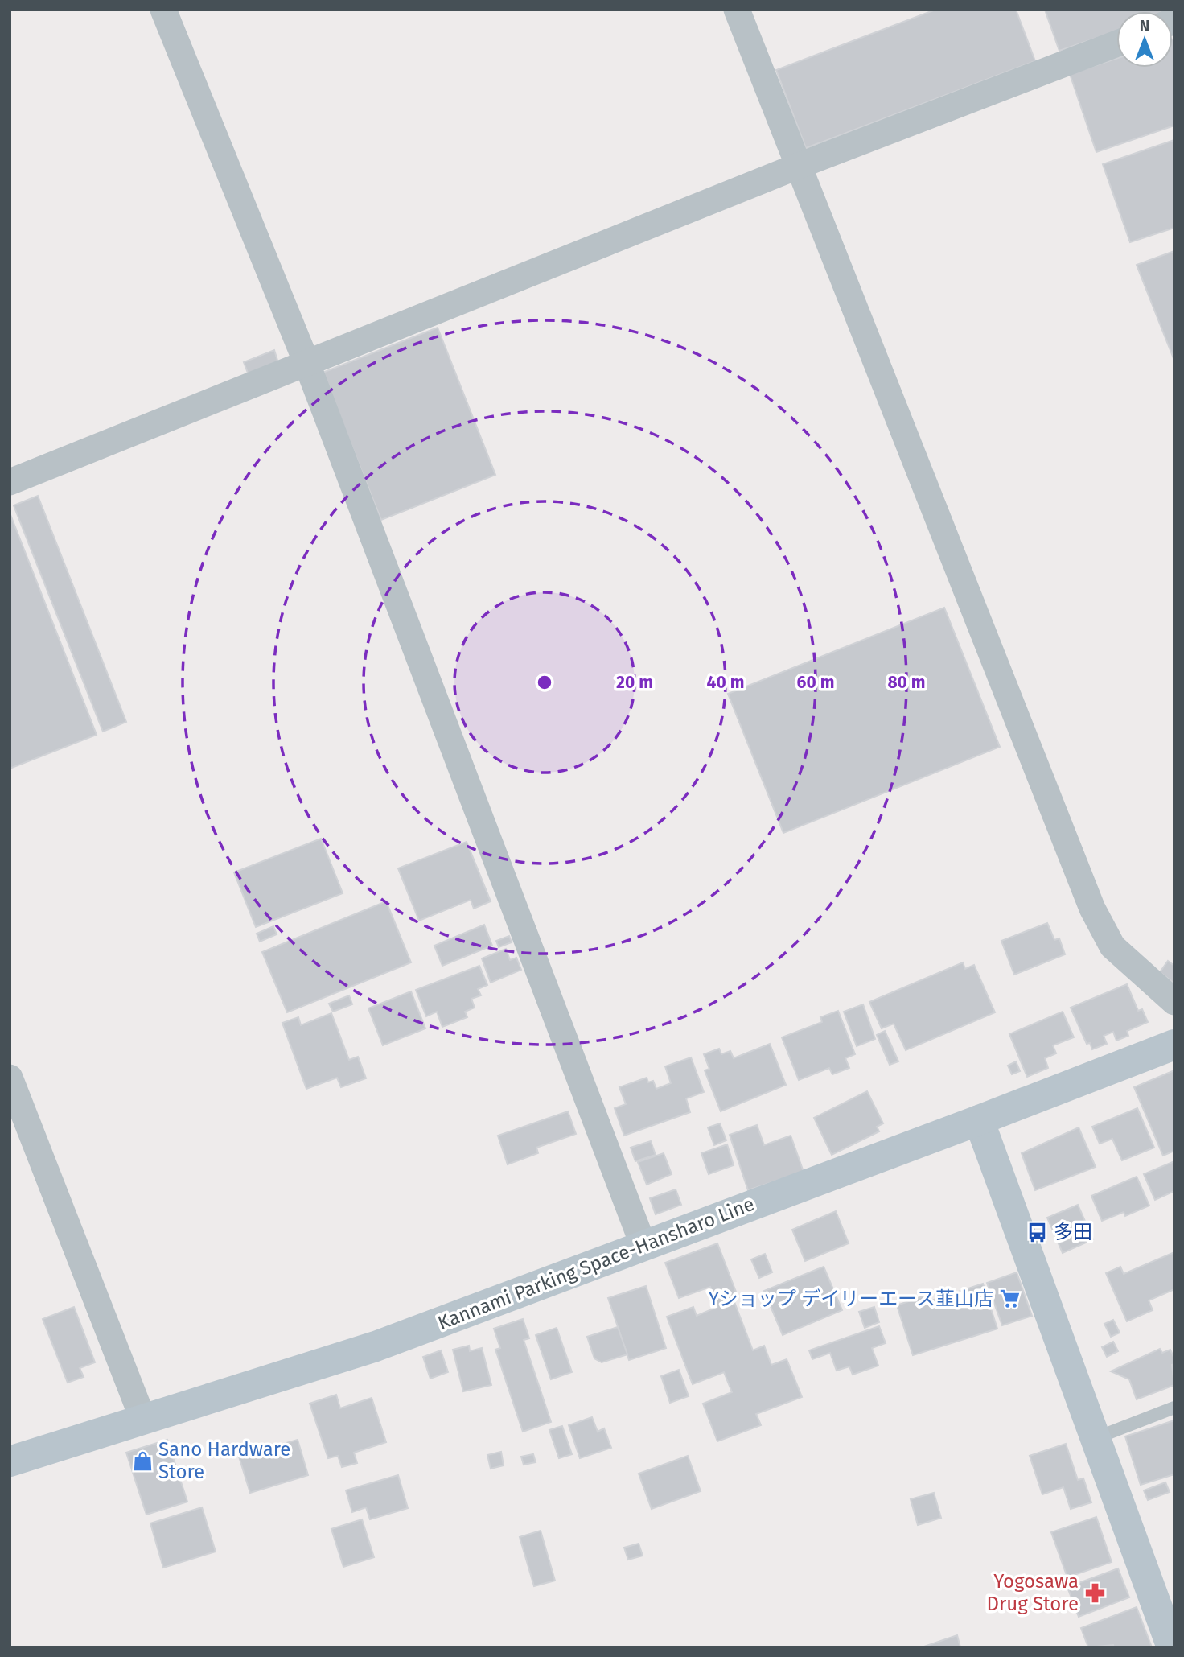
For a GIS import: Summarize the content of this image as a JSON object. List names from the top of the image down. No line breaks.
{"streets":{"main road":["Kannami Parking Space-Hansharo Line"]},"places":{"bus stop":["多田"],"supermarket":["Yショップ デイリーエース韮山店"],"shop":["Sano Hardware Store"],"pharmacy":["Yogosawa Drug Store"]},"north":"top","rings":["20 m","40 m","60 m","80 m"]}
